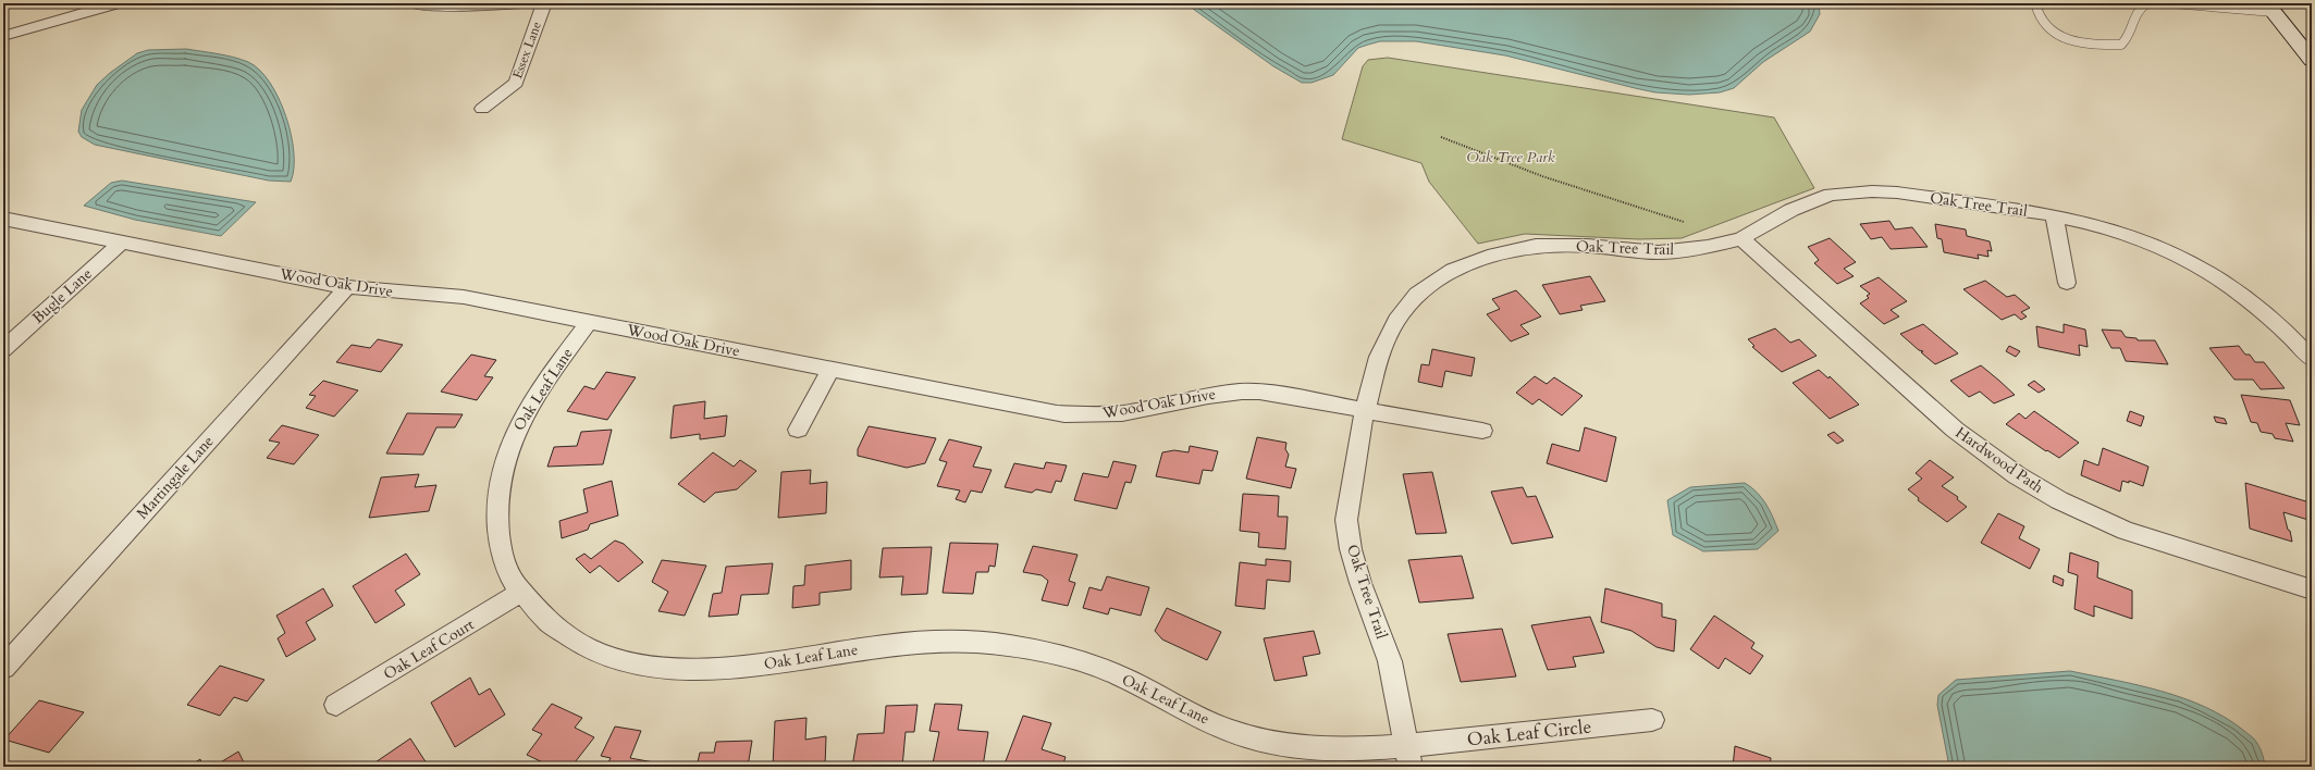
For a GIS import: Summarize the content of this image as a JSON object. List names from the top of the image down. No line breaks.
{"streets":{"street":["Essex Lane","Oak Tree Trail","Wood Oak Drive","Bugle Lane","Oak Leaf Lane","Hardwood Path","Martingale Lane","Oak Leaf Court","Oak Leaf Circle"]},"crossings":[["Oak Tree Trail","Wood Oak Drive"],["Oak Tree Trail","Oak Leaf Lane"],["Oak Tree Trail","Hardwood Path"],["Oak Tree Trail","Oak Leaf Circle"],["Wood Oak Drive","Bugle Lane"],["Wood Oak Drive","Oak Leaf Lane"],["Wood Oak Drive","Martingale Lane"],["Oak Leaf Lane","Oak Leaf Court"],["Oak Leaf Lane","Oak Leaf Circle"]],"parks":["Oak Tree Park"]}
